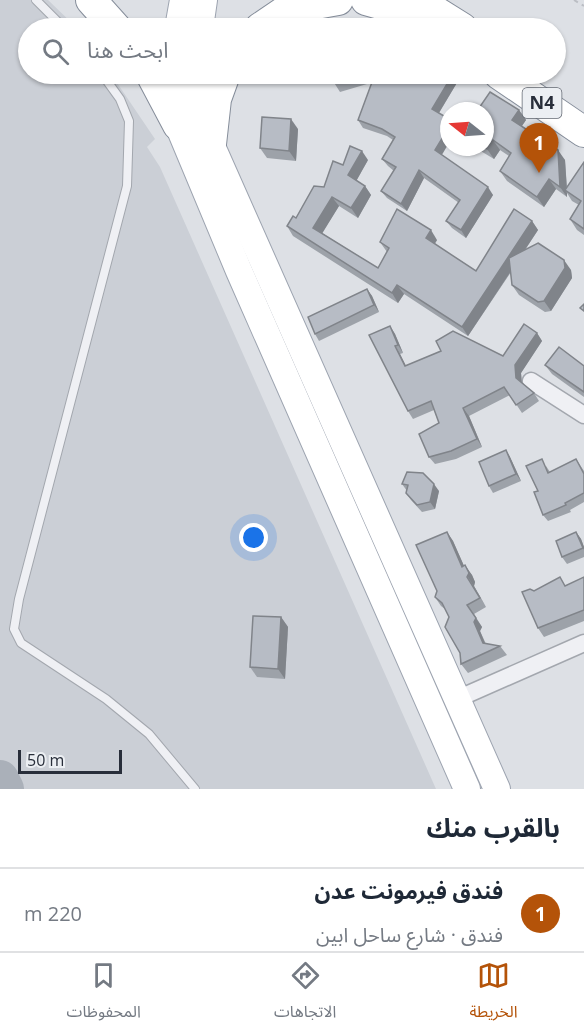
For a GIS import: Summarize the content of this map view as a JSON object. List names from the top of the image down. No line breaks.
{"streets":{"highway":["N4"]},"scale_bar":"50 m","north":"left","page":{"search":"ابحث هنا","pins":"1","scale":"50 m","heading":"بالقرب منك","list":[{"mark":"1","name":"فندق فيرمونت عدن","note":"فندق · شارع ساحل ابين","value":"220 m"}],"nav":["الخريطة","الاتجاهات","المحفوظات"]}}
